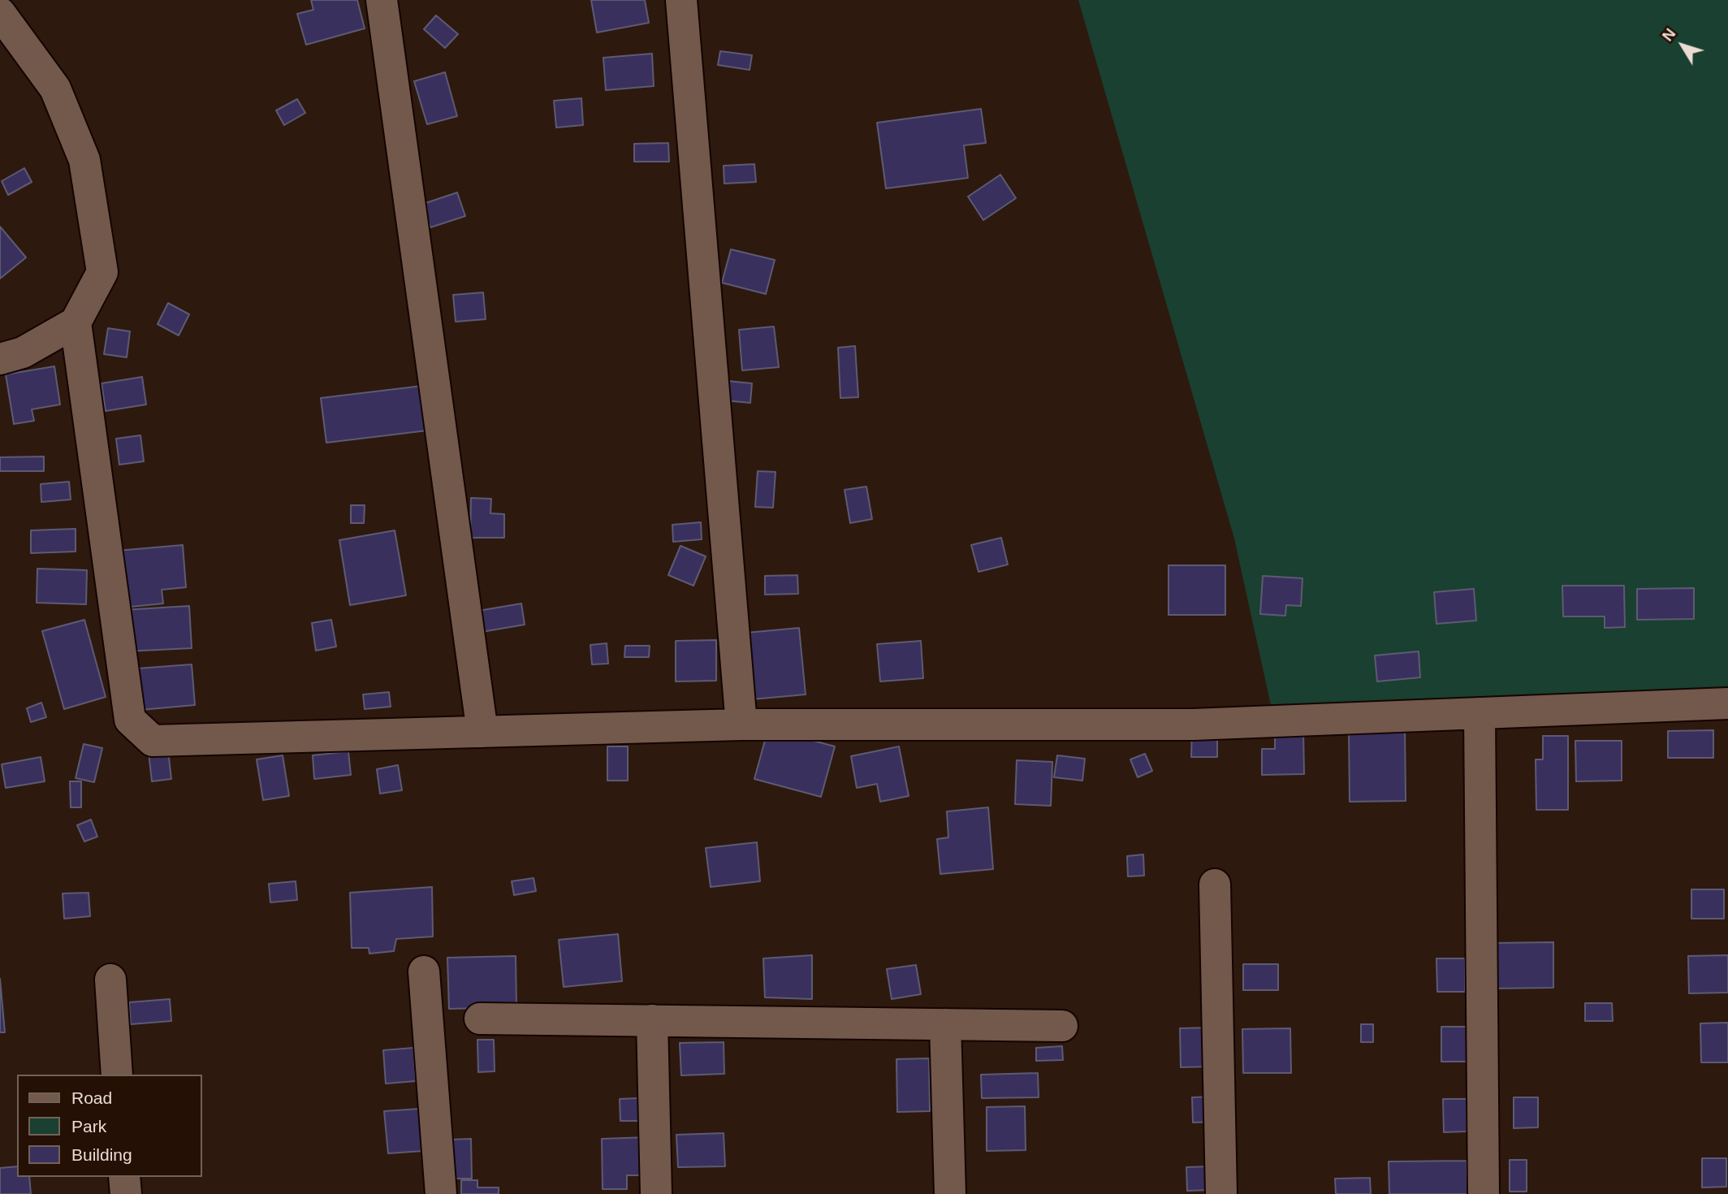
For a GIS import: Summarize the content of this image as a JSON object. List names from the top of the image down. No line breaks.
{"legend":["Road","Park","Building"],"north":"top left"}
